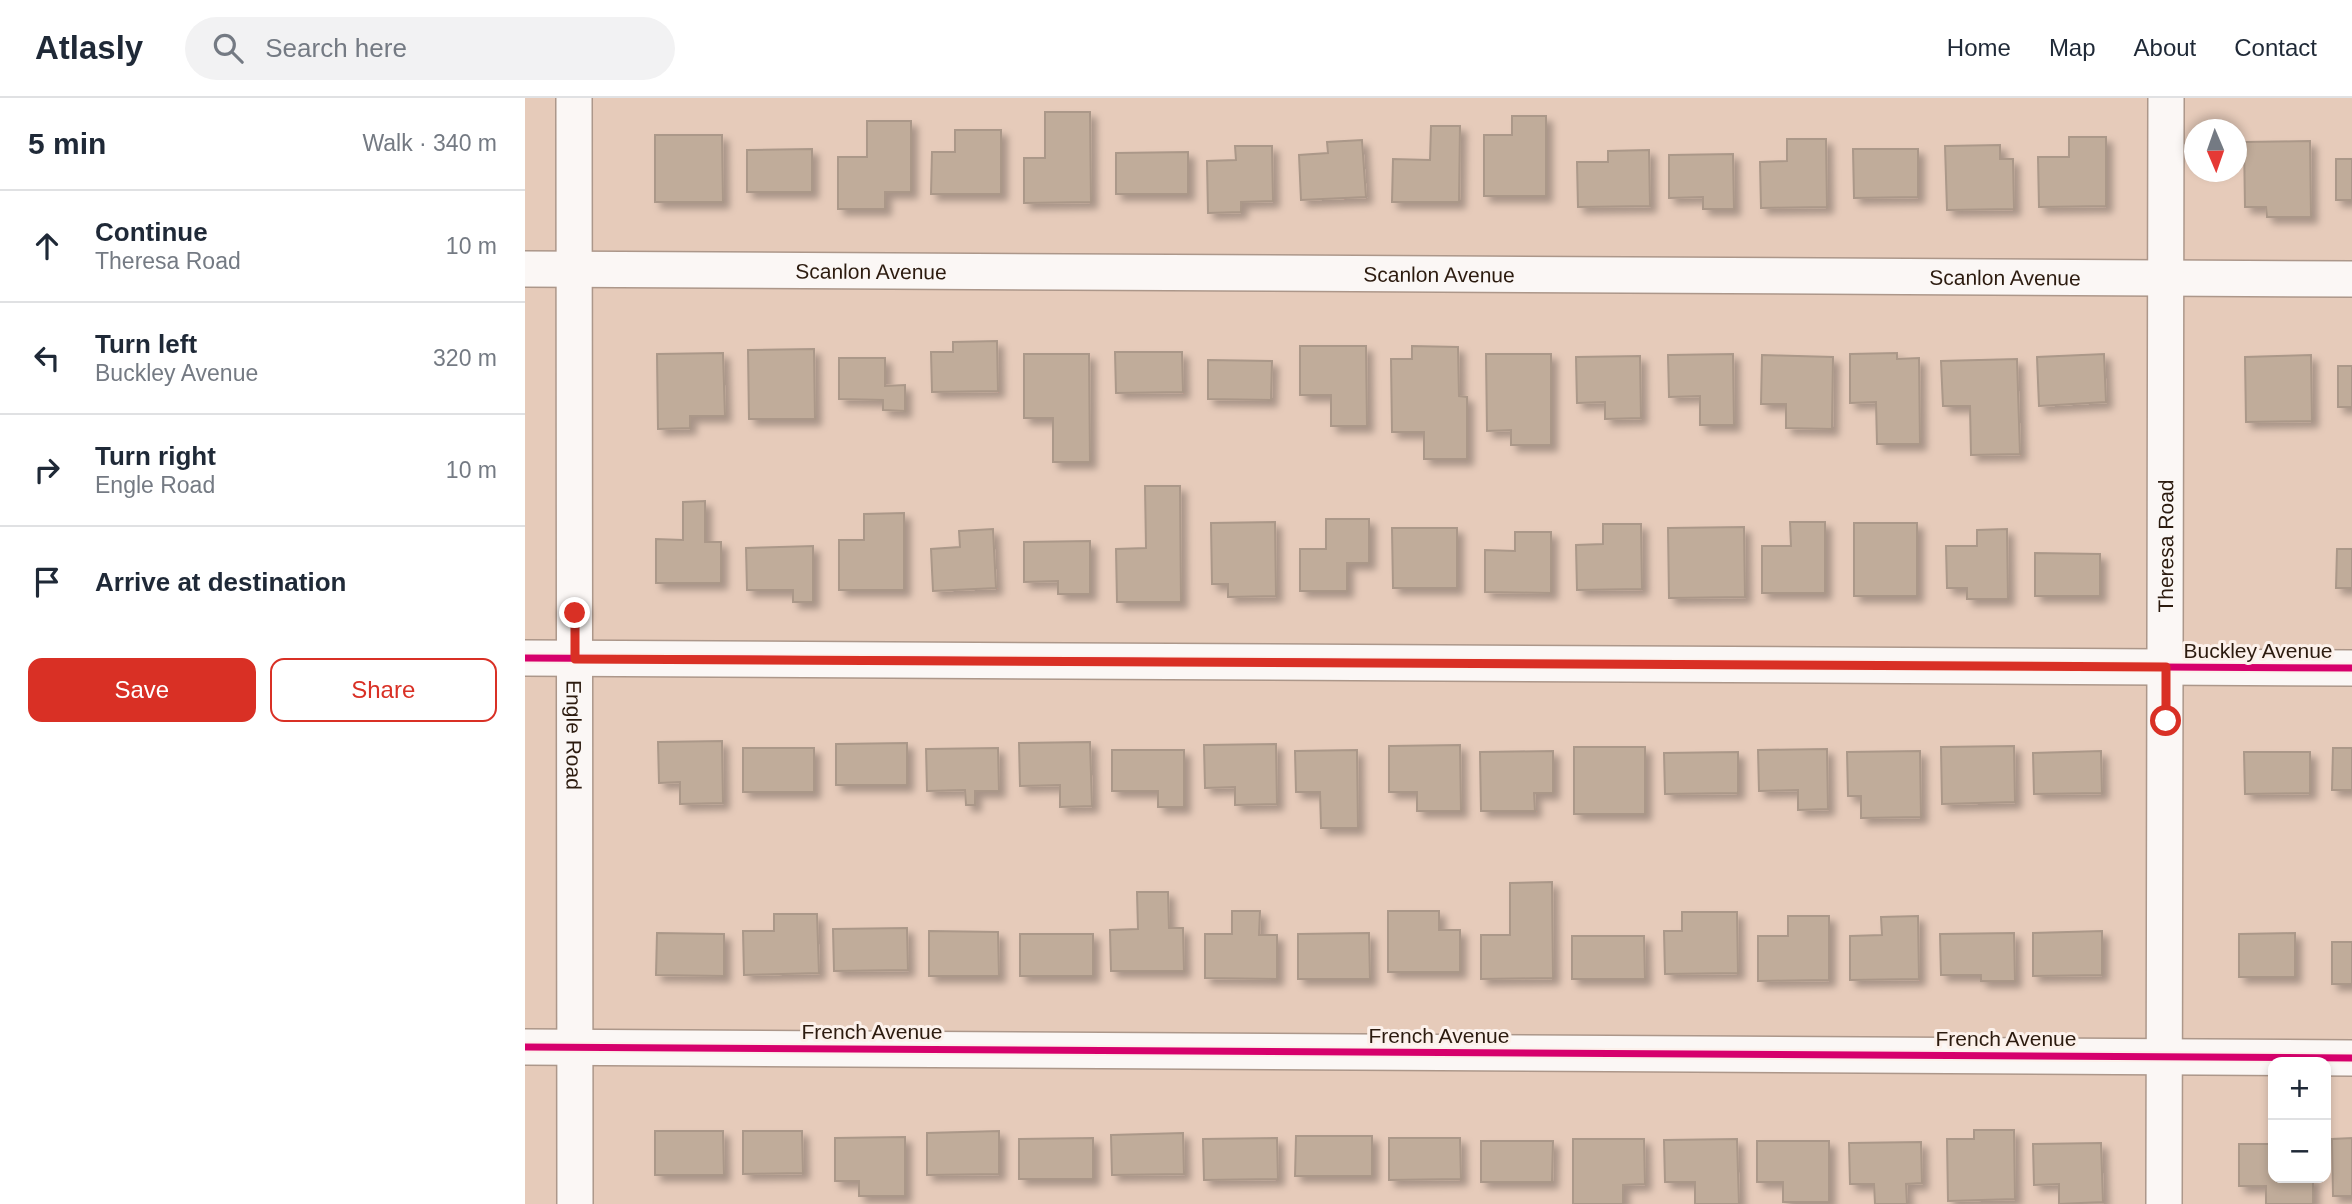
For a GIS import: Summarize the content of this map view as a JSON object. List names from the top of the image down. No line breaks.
{"streets":{"street":["Scanlon Avenue","Theresa Road","Buckley Avenue","Engle Road","French Avenue"]},"crossings":[["Scanlon Avenue","Theresa Road"],["Scanlon Avenue","Engle Road"],["Theresa Road","Buckley Avenue"],["Theresa Road","French Avenue"],["Buckley Avenue","Engle Road"],["Engle Road","French Avenue"]],"north":"bottom","page":{"header":"Atlasly","search":"Search here","nav":["Home","Map","About","Contact"],"heading":["5 min","Walk · 340 m"],"list":[["Continue","Theresa Road","10 m"],["Turn left","Buckley Avenue","320 m"],["Turn right","Engle Road","10 m"],"Arrive at destination"],"buttons":["Save","Share"],"map_buttons":["+","−"]}}
